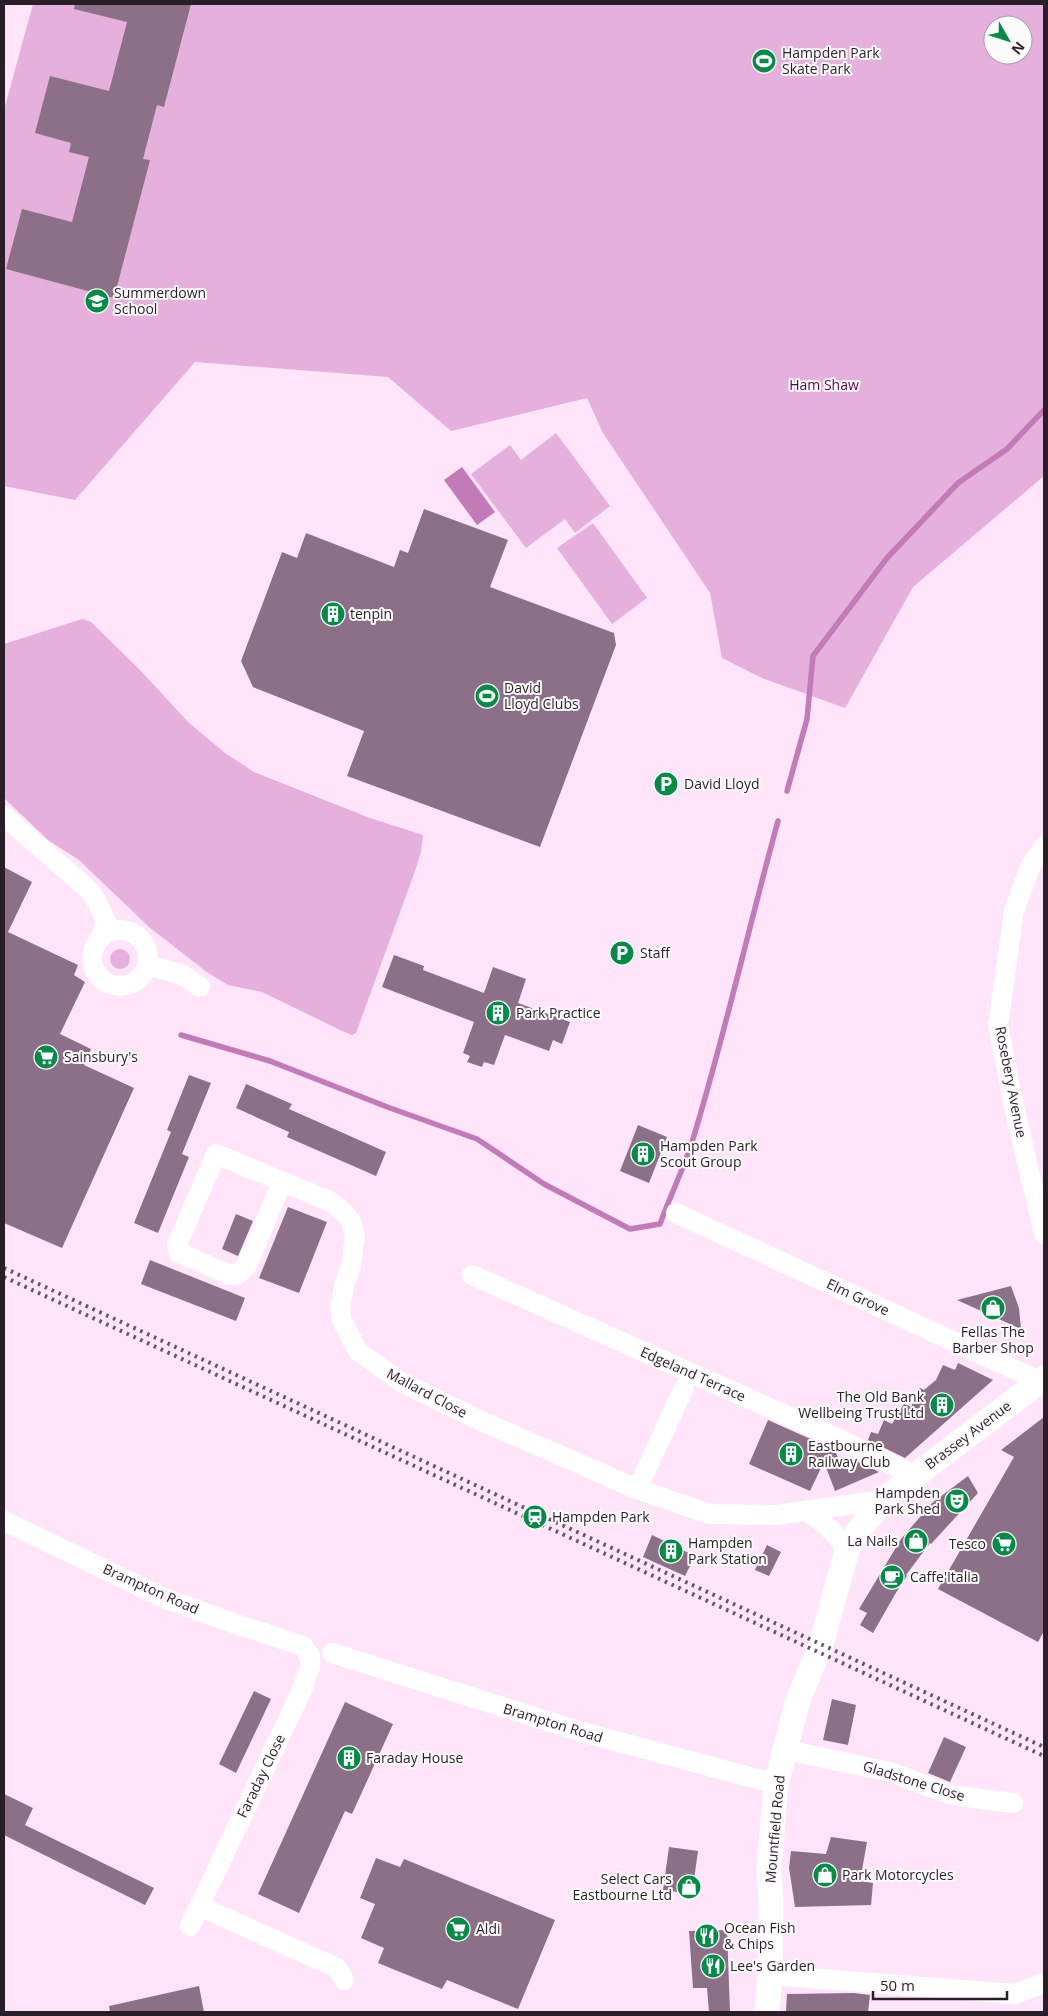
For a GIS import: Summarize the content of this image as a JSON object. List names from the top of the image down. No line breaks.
{"streets":{"street":["Rosebery Avenue","Elm Grove","Edgeland Terrace","Mallard Close","Brassey Avenue","Brampton Road","Faraday Close","Gladstone Close","Mountfield Road"]},"crossings":[["Elm Grove","Brassey Avenue"],["Edgeland Terrace","Brassey Avenue"],["Mallard Close","Brassey Avenue"],["Brassey Avenue","Mountfield Road"],["Brampton Road","Faraday Close"],["Brampton Road","Mountfield Road"],["Gladstone Close","Mountfield Road"]],"parks":["Ham Shaw"],"places":{"sports":["Hampden Park Skate Park","David Lloyd Clubs"],"school or university":["Summerdown School"],"building":["tenpin","Park Practice","Hampden Park Scout Group","The Old Bank Wellbeing Trust Ltd","Eastbourne Railway Club","Hampden Park Station","Faraday House"],"parking":["David Lloyd","Staff"],"supermarket":["Sainsbury's","Tesco","Aldi"],"shop":["Fellas The Barber Shop","La Nails","Park Motorcycles","Select Cars Eastbourne Ltd"],"theatre":["Hampden Park Shed"],"station":["Hampden Park"],"cafe":["Caffe'Italia"],"restaurant":["Ocean Fish & Chips","Lee's Garden"]},"scale_bar":"50 m","north":"bottom right"}
